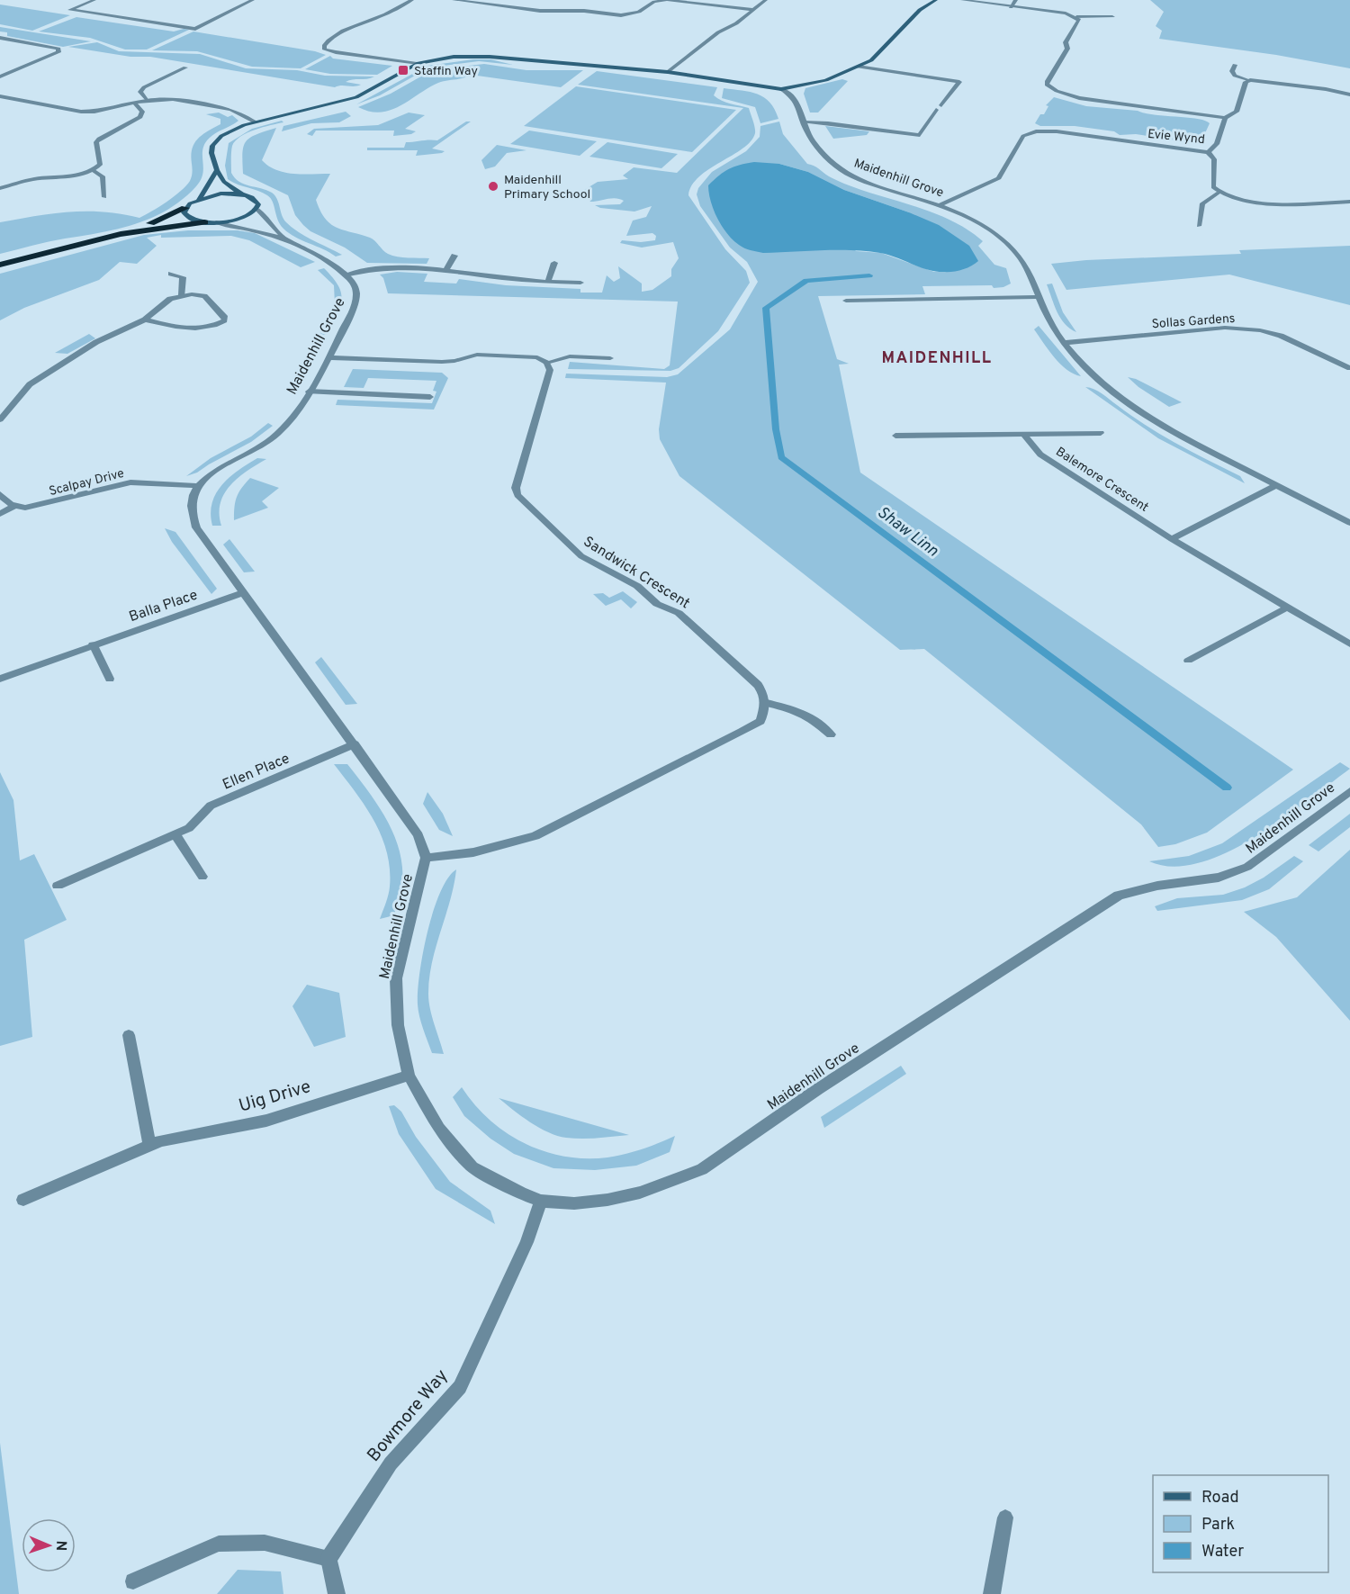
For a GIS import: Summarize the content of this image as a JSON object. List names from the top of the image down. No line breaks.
{"streets":{"street":["Evie Wynd","Maidenhill Grove","Sollas Gardens","Balemore Crescent","Scalpay Drive","Sandwick Crescent","Balla Place","Ellen Place","Uig Drive","Bowmore Way"]},"crossings":[["Evie Wynd","Maidenhill Grove"],["Maidenhill Grove","Sollas Gardens"],["Maidenhill Grove","Scalpay Drive"],["Maidenhill Grove","Balla Place"],["Maidenhill Grove","Ellen Place"],["Maidenhill Grove","Uig Drive"],["Maidenhill Grove","Bowmore Way"]],"districts":["MAIDENHILL"],"water":["Shaw Linn"],"places":{"transit":["Staffin Way"],"other":["Maidenhill Primary School"]},"legend":["Road","Park","Water"],"north":"right"}
